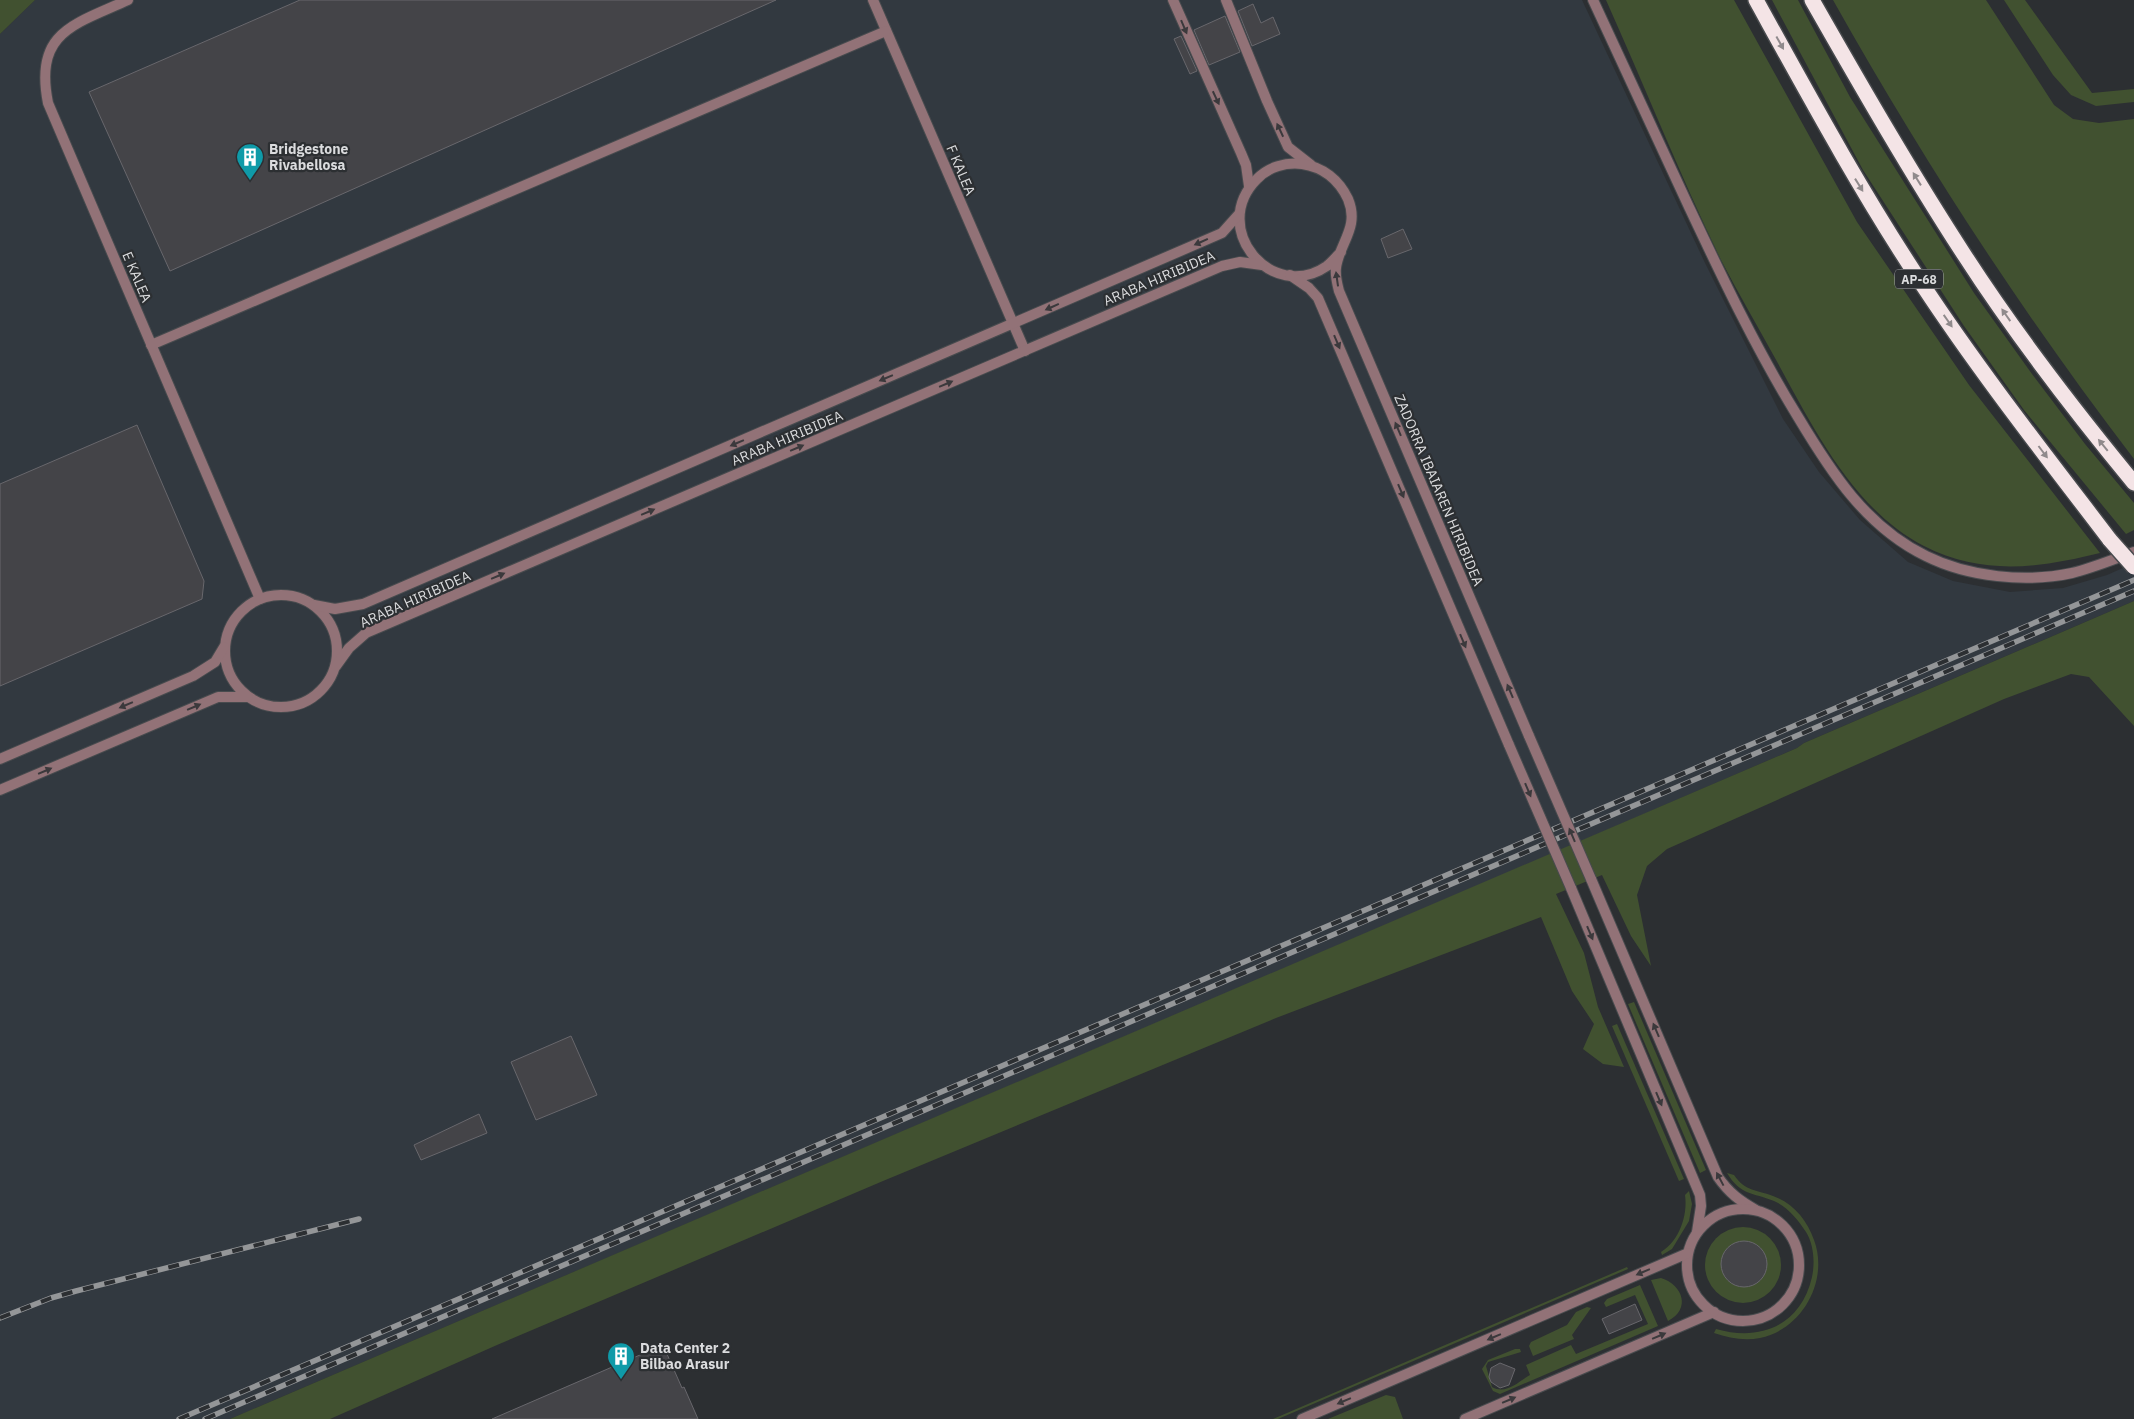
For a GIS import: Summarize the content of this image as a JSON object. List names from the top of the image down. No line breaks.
{"streets":{"highway":["AP-68"],"street":["F KALEA","E KALEA","ARABA HIRIBIDEA","ZADORRA IBAIAREN HIRIBIDEA"]},"crossings":[["F KALEA","ARABA HIRIBIDEA"],["E KALEA","ARABA HIRIBIDEA"],["ARABA HIRIBIDEA","ZADORRA IBAIAREN HIRIBIDEA"]],"places":{"building":["Bridgestone Rivabellosa","Data Center 2 Bilbao Arasur"]}}
